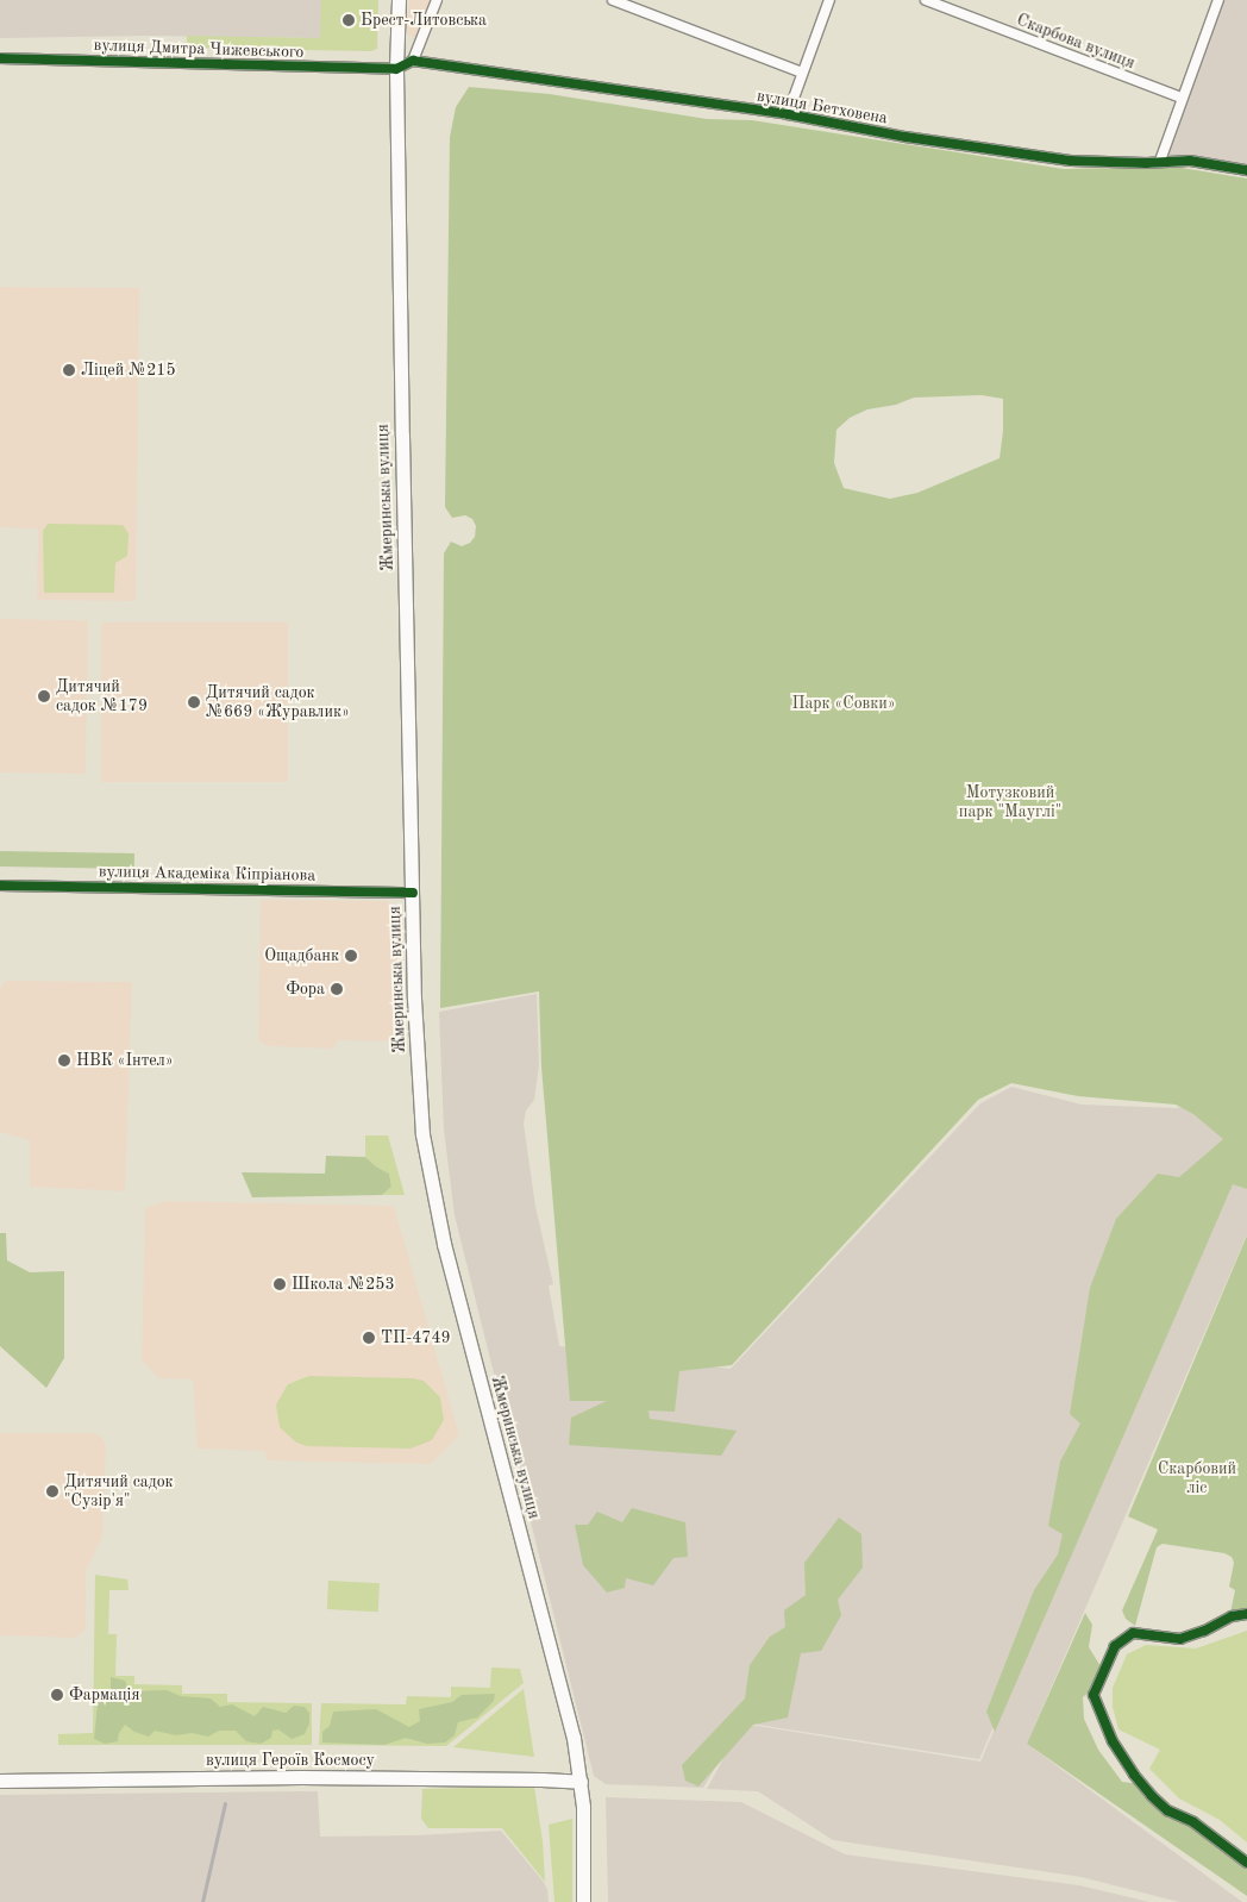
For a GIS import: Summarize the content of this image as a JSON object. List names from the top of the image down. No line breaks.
{"streets":{"main road":["Жмеринська вулиця","вулиця Героїв Космосу"],"street":["Скарбова вулиця","вулиця Дмитра Чижевського","вулиця Бетховена","вулиця Академіка Кіпріанова"]},"crossings":[["вулиця Дмитра Чижевського","Жмеринська вулиця"],["Жмеринська вулиця","вулиця Академіка Кіпріанова"],["Жмеринська вулиця","вулиця Героїв Космосу"]],"parks":["Парк «Совки»","Мотузковий парк \"Мауглі\"","Скарбовий ліс"],"places":["Брест-Литовська","Ліцей №215","Дитячий садок №179","Дитячий садок №669 «Журавлик»","Ощадбанк","Фора","НВК «Інтел»","Школа №253","ТП-4749","Дитячий садок \"Сузір'я\"","Фармація"]}
